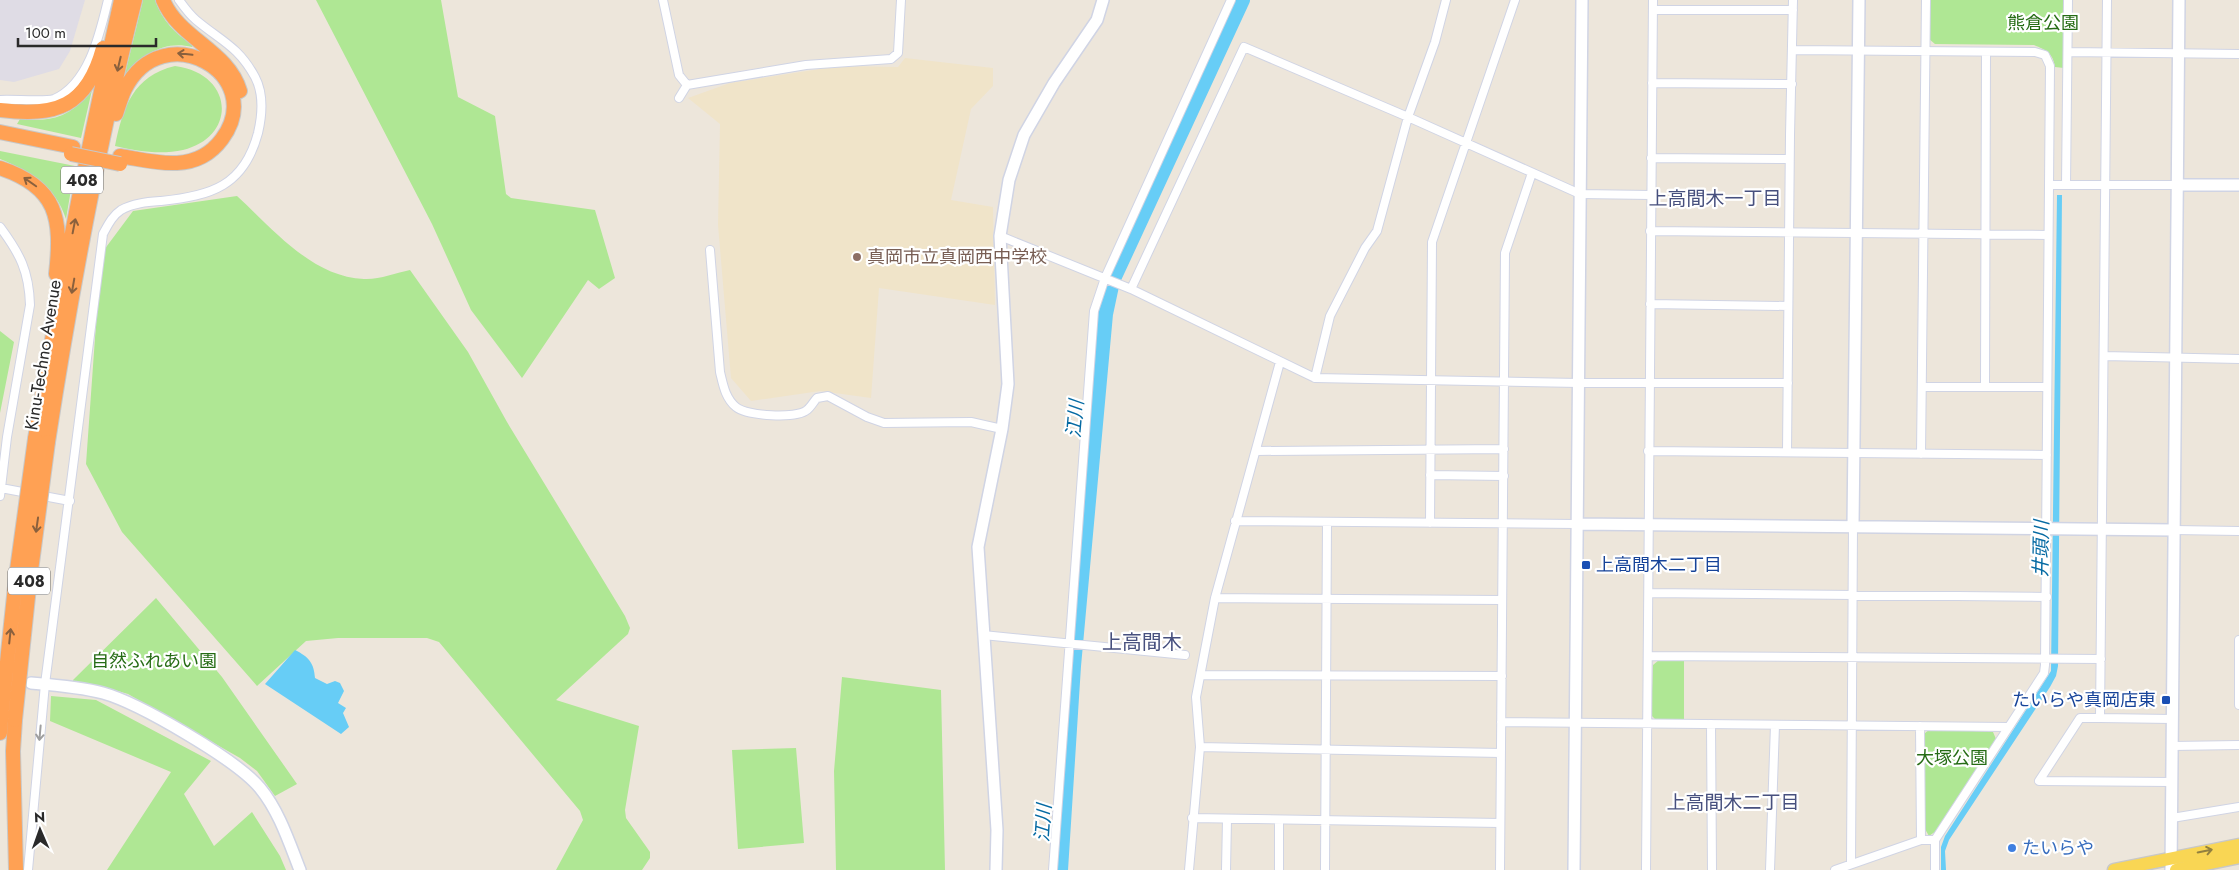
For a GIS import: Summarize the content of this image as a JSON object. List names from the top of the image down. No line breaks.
{"streets":{"highway":["408","Kinu-Techno Avenue"]},"crossings":[["408","Kinu-Techno Avenue"]],"districts":["上高間木一丁目","上高間木","上高間木二丁目"],"water":["江川","井頭川"],"parks":["熊倉公園","自然ふれあい園","大塚公園"],"places":{"other":["真岡市立真岡西中学校","たいらや"],"transit":["上高間木二丁目","たいらや真岡店東"]},"scale_bar":"100 m","north":"top"}
